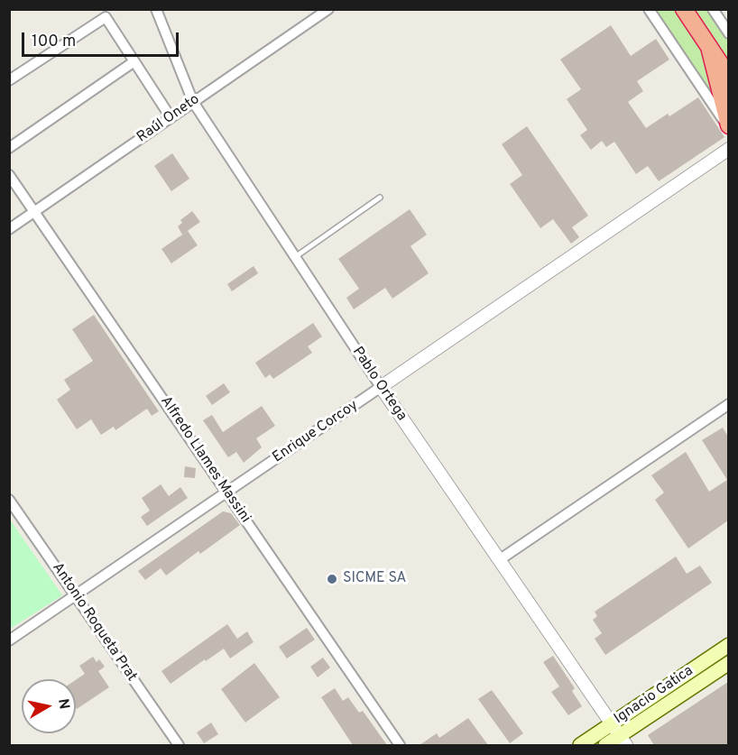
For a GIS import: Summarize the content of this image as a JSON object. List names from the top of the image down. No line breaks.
{"streets":{"main road":["Ignacio Gatica"],"street":["Raúl Oneto","Pablo Ortega","Enrique Corcoy","Alfredo Llames Massini","Antonio Roqueta Prat"]},"crossings":[["Raúl Oneto","Pablo Ortega"],["Raúl Oneto","Alfredo Llames Massini"],["Pablo Ortega","Enrique Corcoy"],["Pablo Ortega","Ignacio Gatica"],["Enrique Corcoy","Alfredo Llames Massini"],["Enrique Corcoy","Antonio Roqueta Prat"]],"places":["SICME SA"],"scale_bar":"100 m","north":"right"}
